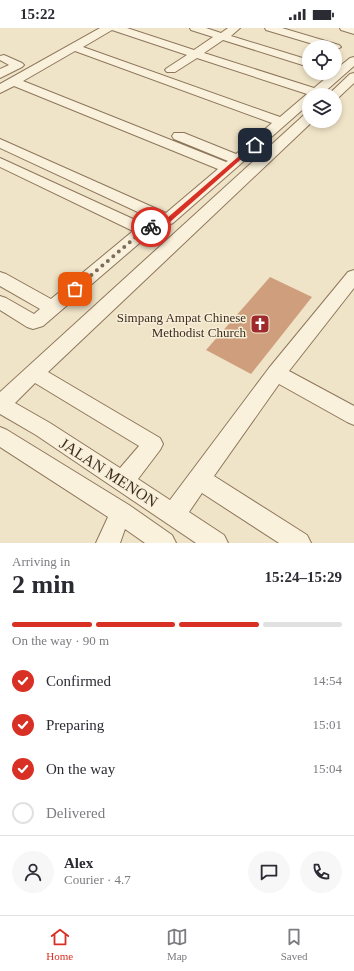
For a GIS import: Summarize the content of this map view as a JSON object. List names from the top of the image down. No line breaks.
{"streets":{"street":["JALAN MENON"]},"places":{"church":["Simpang Ampat Chinese Methodist Church"]},"page":{"status":"15:22","heading":["2 min","Arriving in","15:24–15:29"],"panel":["Alex","Courier · 4.7"],"bar":"On the way · 90 m","list":[["Confirmed","14:54"],["Preparing","15:01"],["On the way","15:04"],"Delivered"],"tabs":["Home","Map","Saved"]}}
